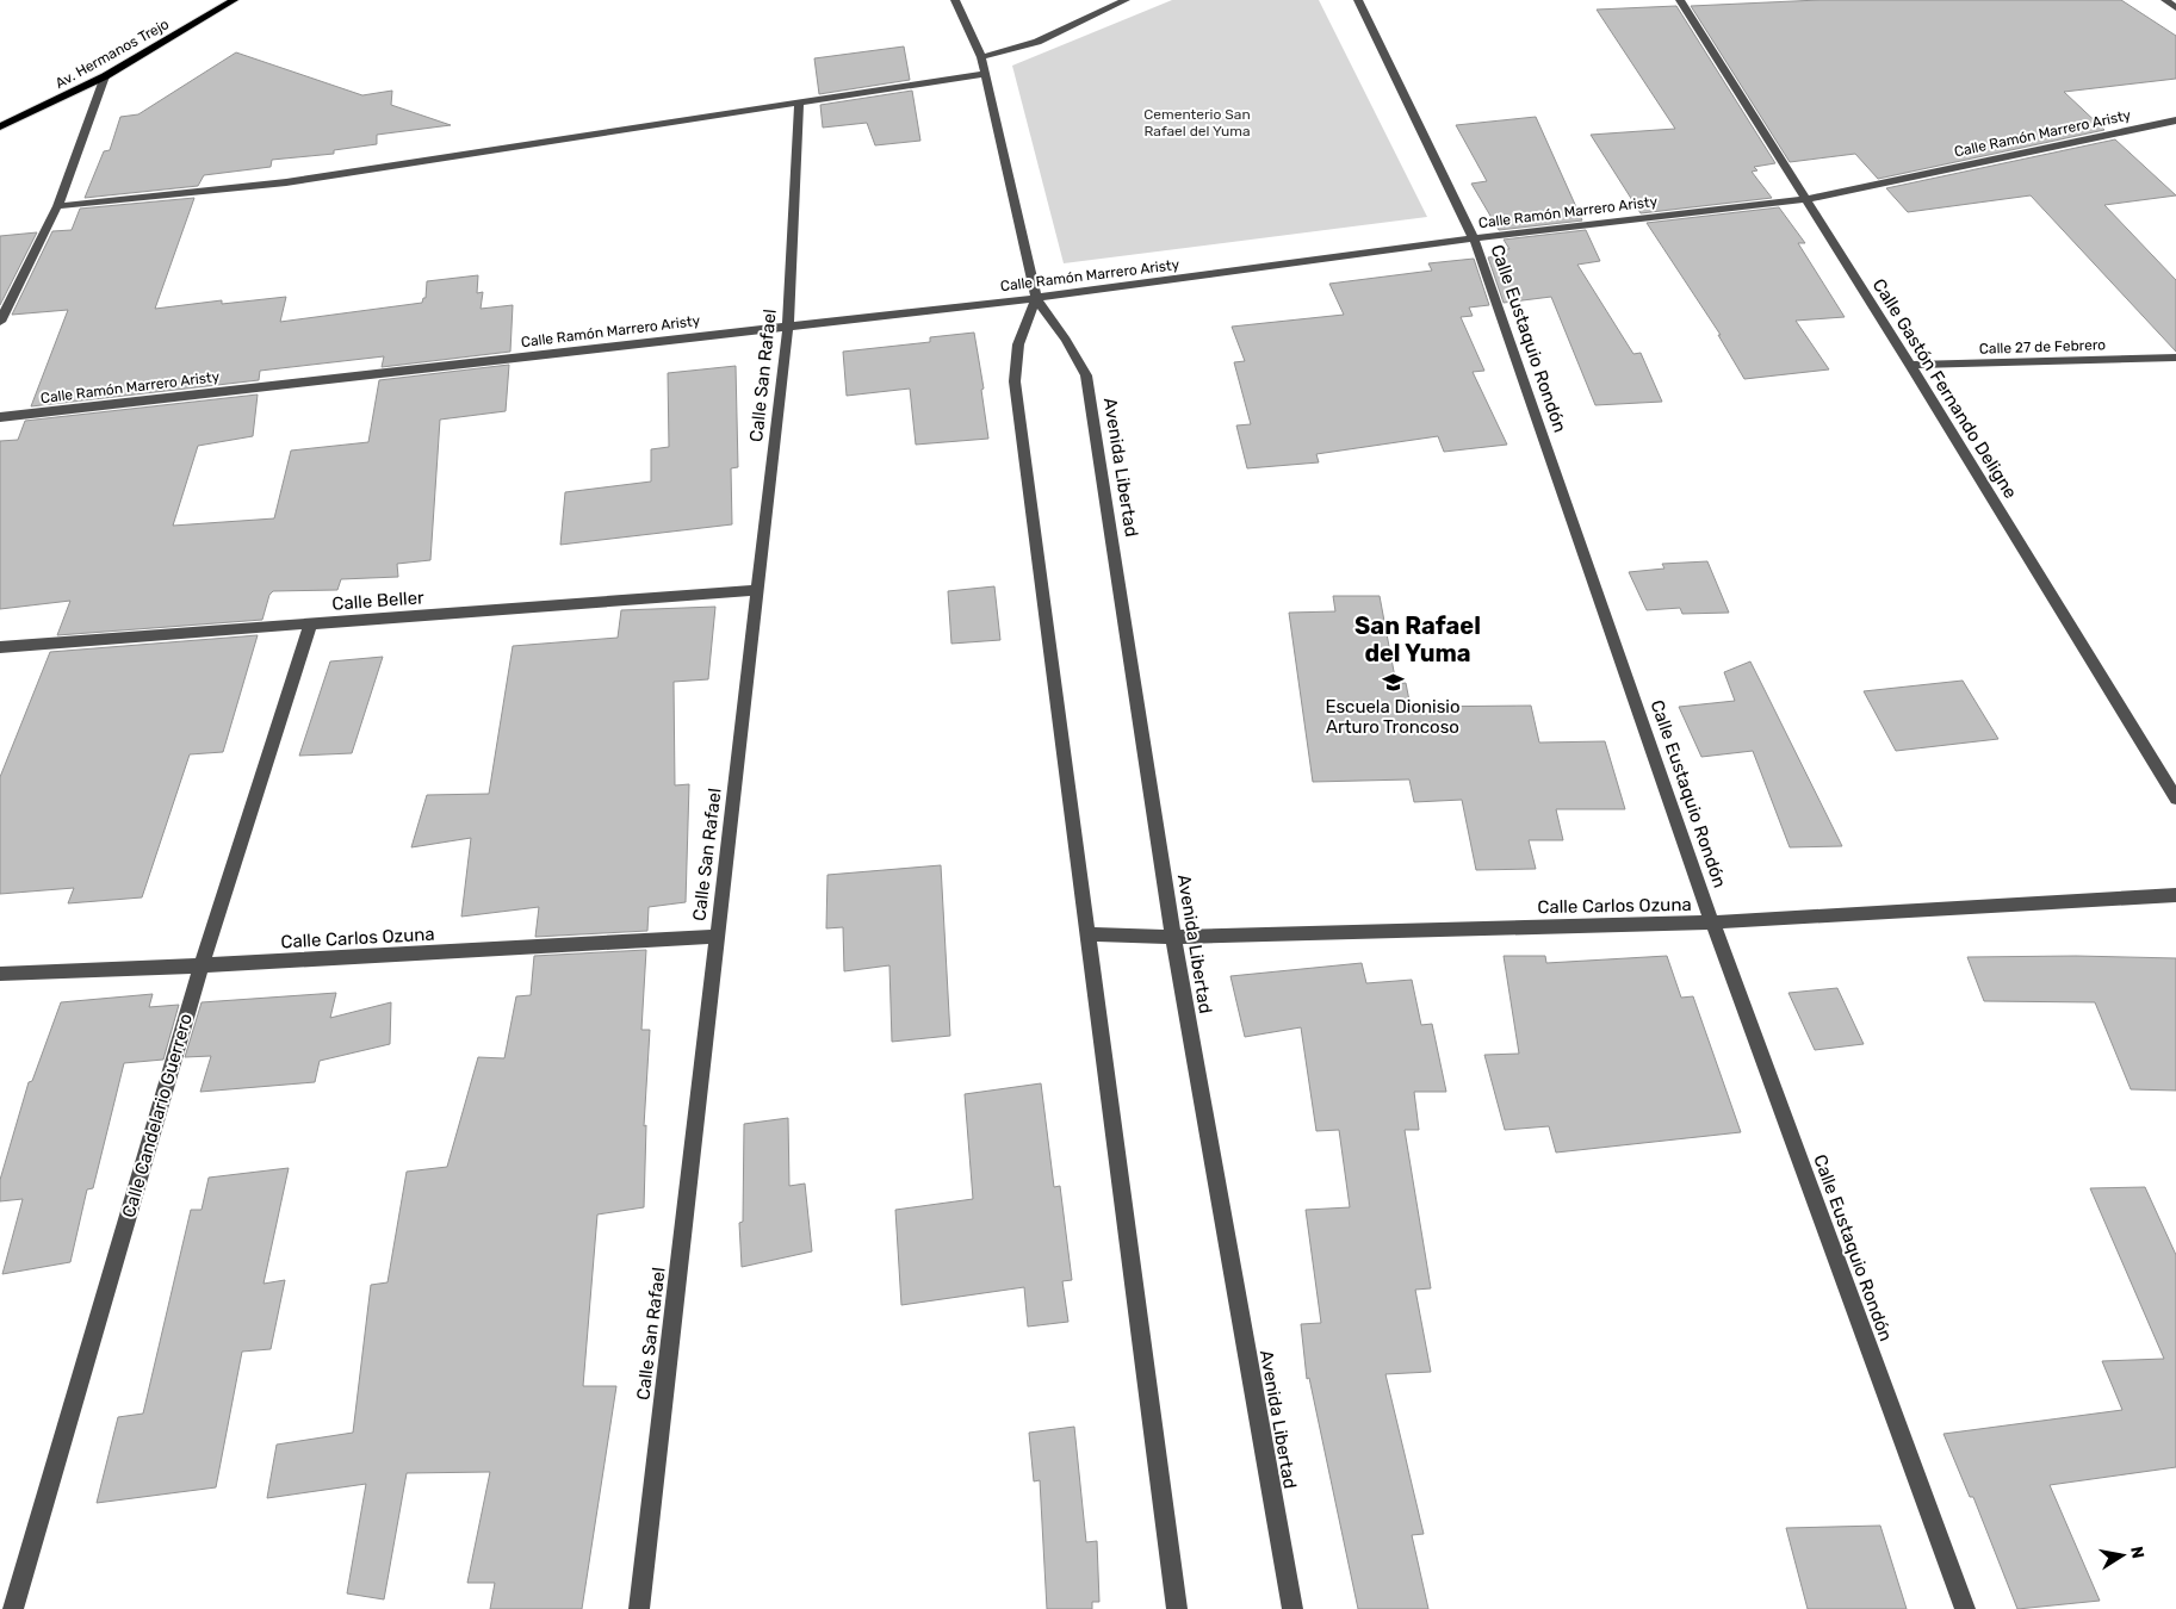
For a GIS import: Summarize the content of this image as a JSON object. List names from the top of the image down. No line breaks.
{"streets":{"main road":["Av. Hermanos Trejo"],"street":["Calle Ramón Marrero Aristy","Calle Eustaquio Rondón","Calle 27 de Febrero","Calle San Rafael","Calle Gastón Fernando Deligne","Avenida Libertad","Calle Beller","Calle Carlos Ozuna","Calle Candelario Guerrero"]},"crossings":[["Calle Ramón Marrero Aristy","Calle Eustaquio Rondón"],["Calle Ramón Marrero Aristy","Calle San Rafael"],["Calle Ramón Marrero Aristy","Calle Gastón Fernando Deligne"],["Calle Ramón Marrero Aristy","Avenida Libertad"],["Calle Eustaquio Rondón","Calle Carlos Ozuna"],["Calle 27 de Febrero","Calle Gastón Fernando Deligne"],["Calle San Rafael","Calle Beller"],["Calle San Rafael","Calle Carlos Ozuna"],["Avenida Libertad","Calle Carlos Ozuna"],["Calle Beller","Calle Candelario Guerrero"],["Calle Carlos Ozuna","Calle Candelario Guerrero"]],"districts":["San Rafael del Yuma"],"parks":["Cementerio San Rafael del Yuma"],"places":{"school or university":["Escuela Dionisio Arturo Troncoso"]},"north":"right"}
